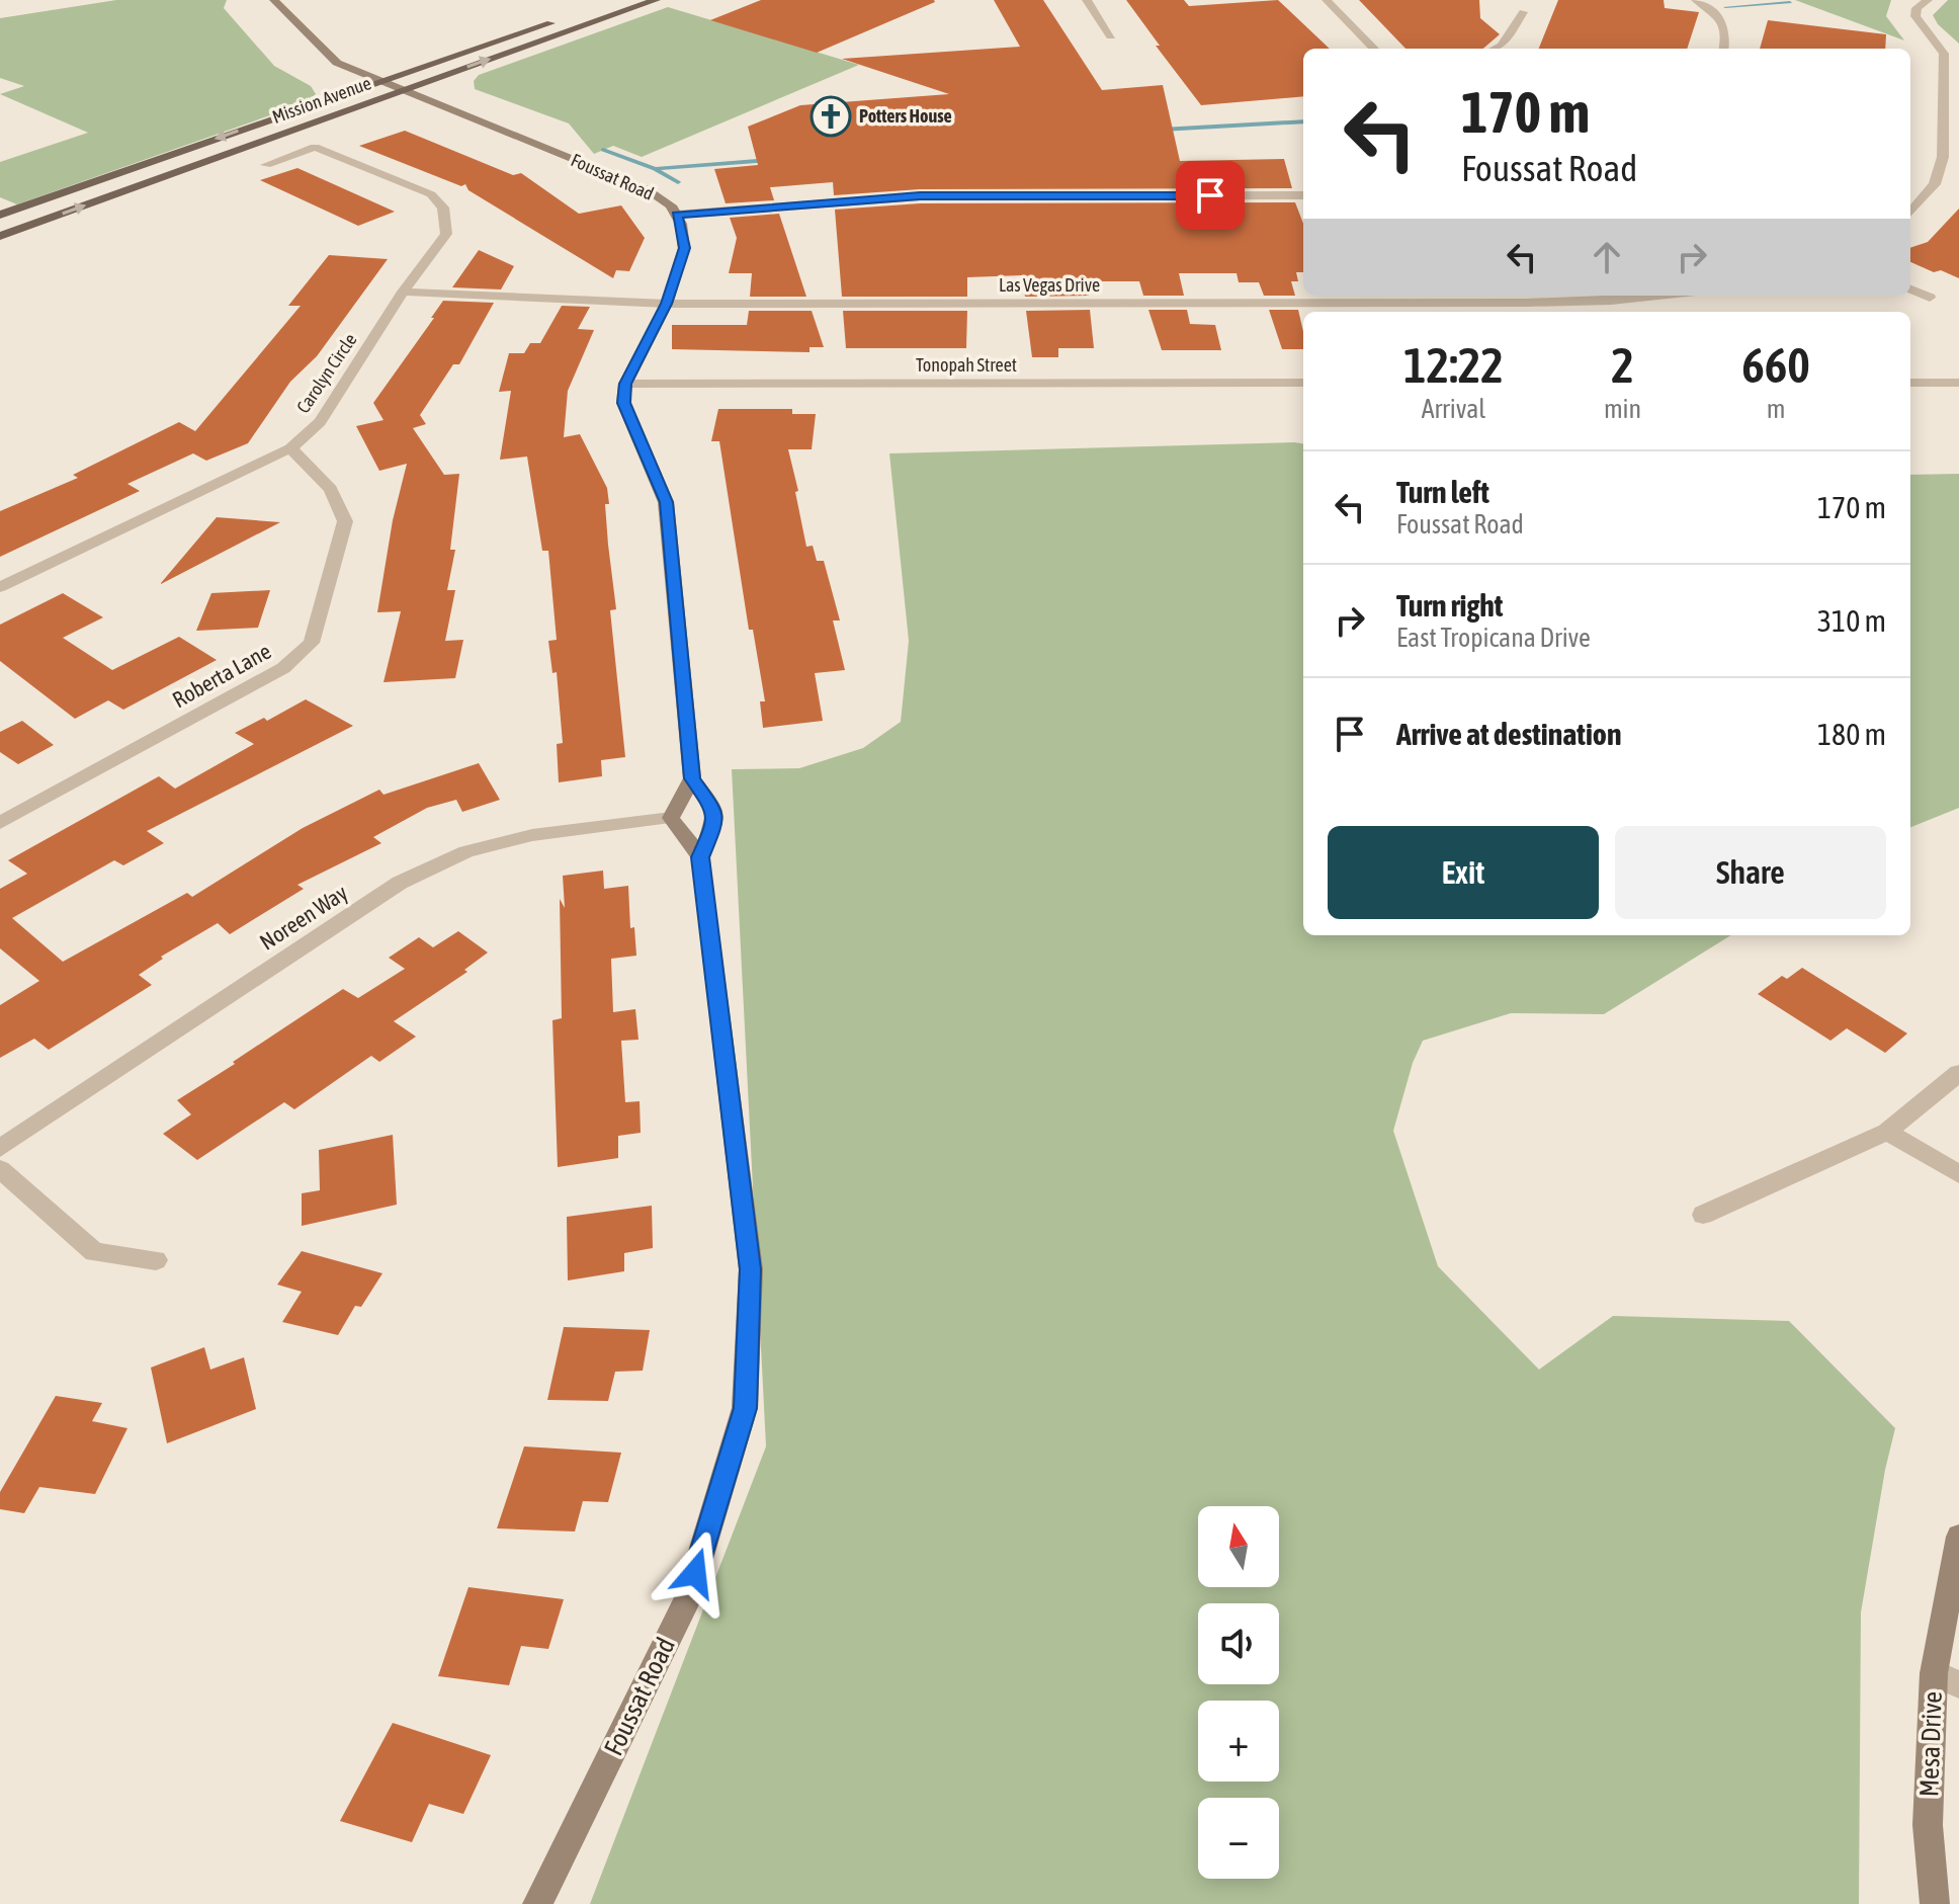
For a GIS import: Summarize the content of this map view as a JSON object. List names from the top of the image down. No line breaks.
{"streets":{"main road":["Mission Avenue","Foussat Road","Mesa Drive"],"street":["Las Vegas Drive","Tonopah Street","Carolyn Circle","Roberta Lane","Noreen Way"]},"crossings":[["Mission Avenue","Foussat Road"],["Foussat Road","Las Vegas Drive"],["Foussat Road","Tonopah Street"],["Foussat Road","Noreen Way"],["Las Vegas Drive","Carolyn Circle"],["Carolyn Circle","Roberta Lane"]],"places":{"church":["Potters House"]},"north":"top","page":{"turn":["170 m","Foussat Road"],"eta":["12:22","Arrival","2","min","660","m"],"list":[{"name":"Turn left","note":"Foussat Road","value":"170 m"},{"name":"Turn right","note":"East Tropicana Drive","value":"310 m"},{"name":"Arrive at destination","value":"180 m"}],"buttons":["Exit","Share"],"map_buttons":["+","−"]}}
